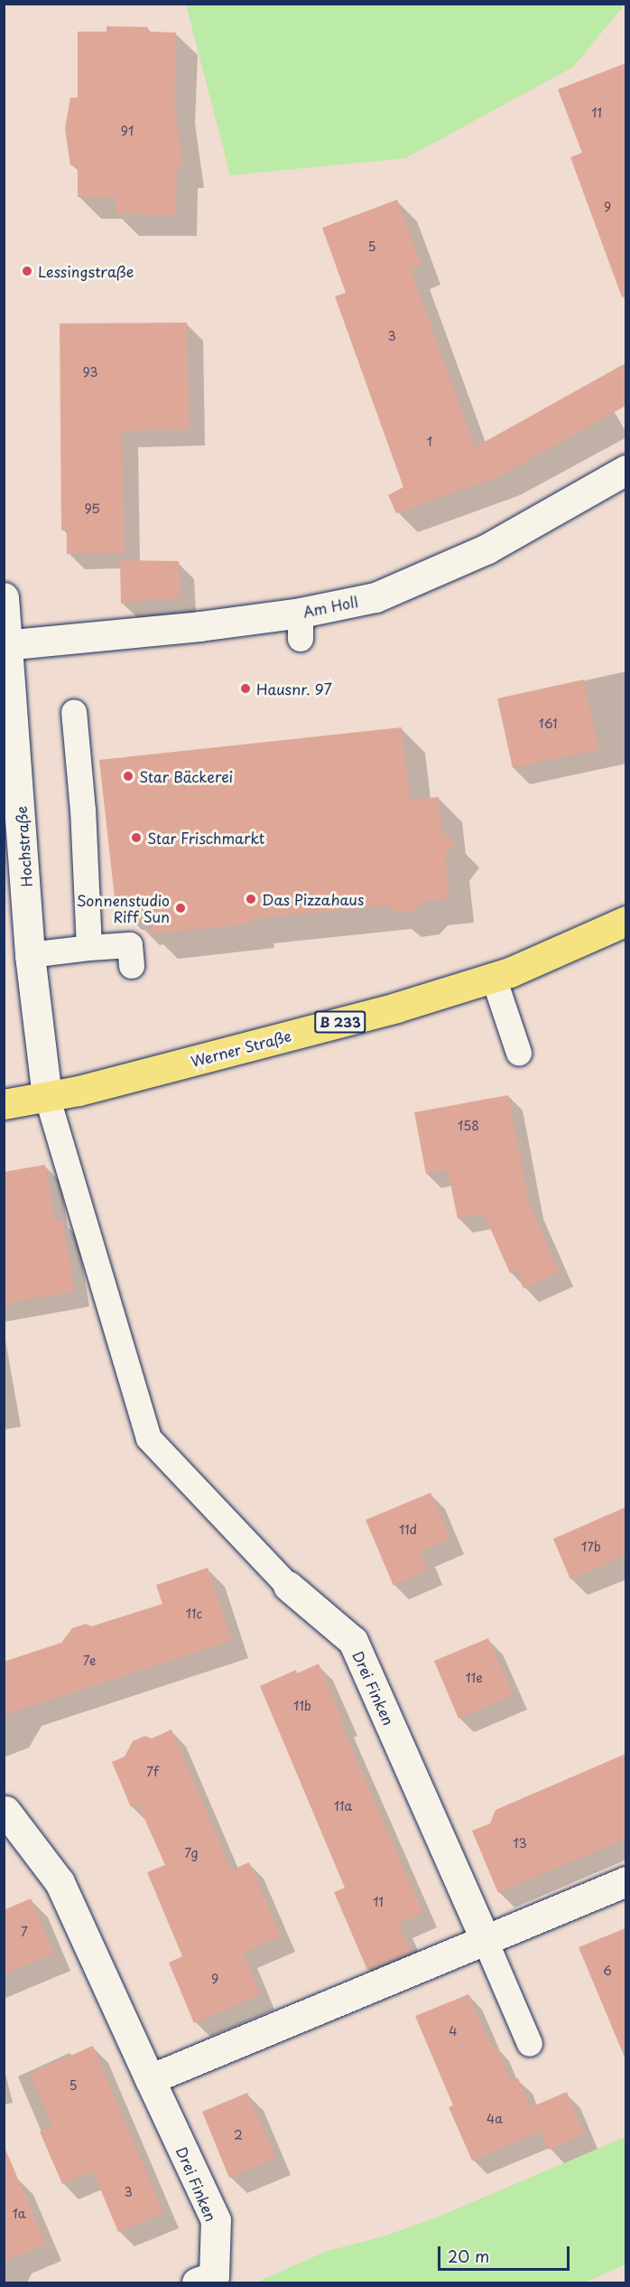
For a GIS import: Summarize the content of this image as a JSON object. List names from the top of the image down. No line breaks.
{"streets":{"main road":["B 233","Werner Straße"],"street":["Am Holl","Hochstraße","Drei Finken"]},"crossings":[["Am Holl","Hochstraße"],["Hochstraße","Werner Straße"],["Hochstraße","Drei Finken"],["Werner Straße","Drei Finken"]],"places":["Lessingstraße","Hausnr. 97","Star Bäckerei","Star Frischmarkt","Das Pizzahaus","Sonnenstudio Riff Sun"],"house_numbers":["11","91","9","5","3","93","1","95","161","158","11d","17b","11c","7e","11e","11b","7f","11a","13","7g","11","7","6","9","4","5","4a","2","3","1a"],"scale_bar":"20 m"}
